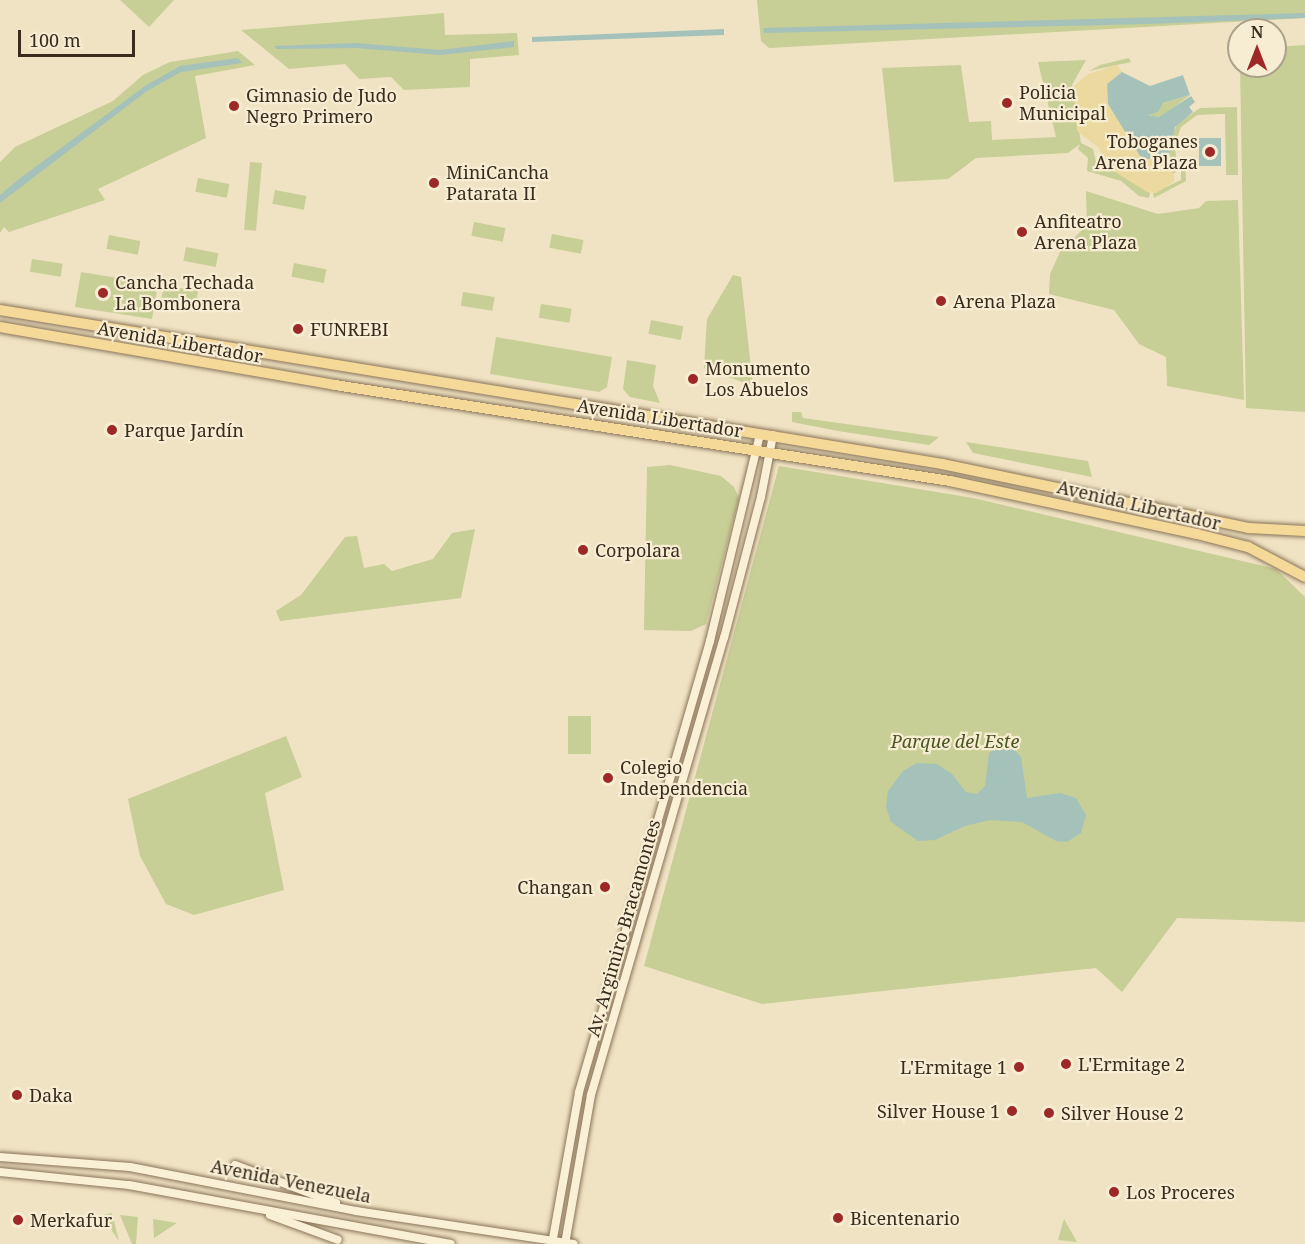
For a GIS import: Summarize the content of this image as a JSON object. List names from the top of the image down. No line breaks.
{"streets":{"main road":["Avenida Libertador"],"street":["Av. Argimiro Bracamontes","Avenida Venezuela"]},"crossings":[["Avenida Libertador","Av. Argimiro Bracamontes"],["Av. Argimiro Bracamontes","Avenida Venezuela"]],"parks":["Parque del Este"],"places":["Policia Municipal","Gimnasio de Judo Negro Primero","Toboganes Arena Plaza","MiniCancha Patarata II","Anfiteatro Arena Plaza","Cancha Techada La Bombonera","Arena Plaza","FUNREBI","Monumento Los Abuelos","Parque Jardín","Corpolara","Colegio Independencia","Changan","L'Ermitage 2","L'Ermitage 1","Daka","Silver House 1","Silver House 2","Los Proceres","Bicentenario","Merkafur"],"scale_bar":"100 m","north":"top"}
